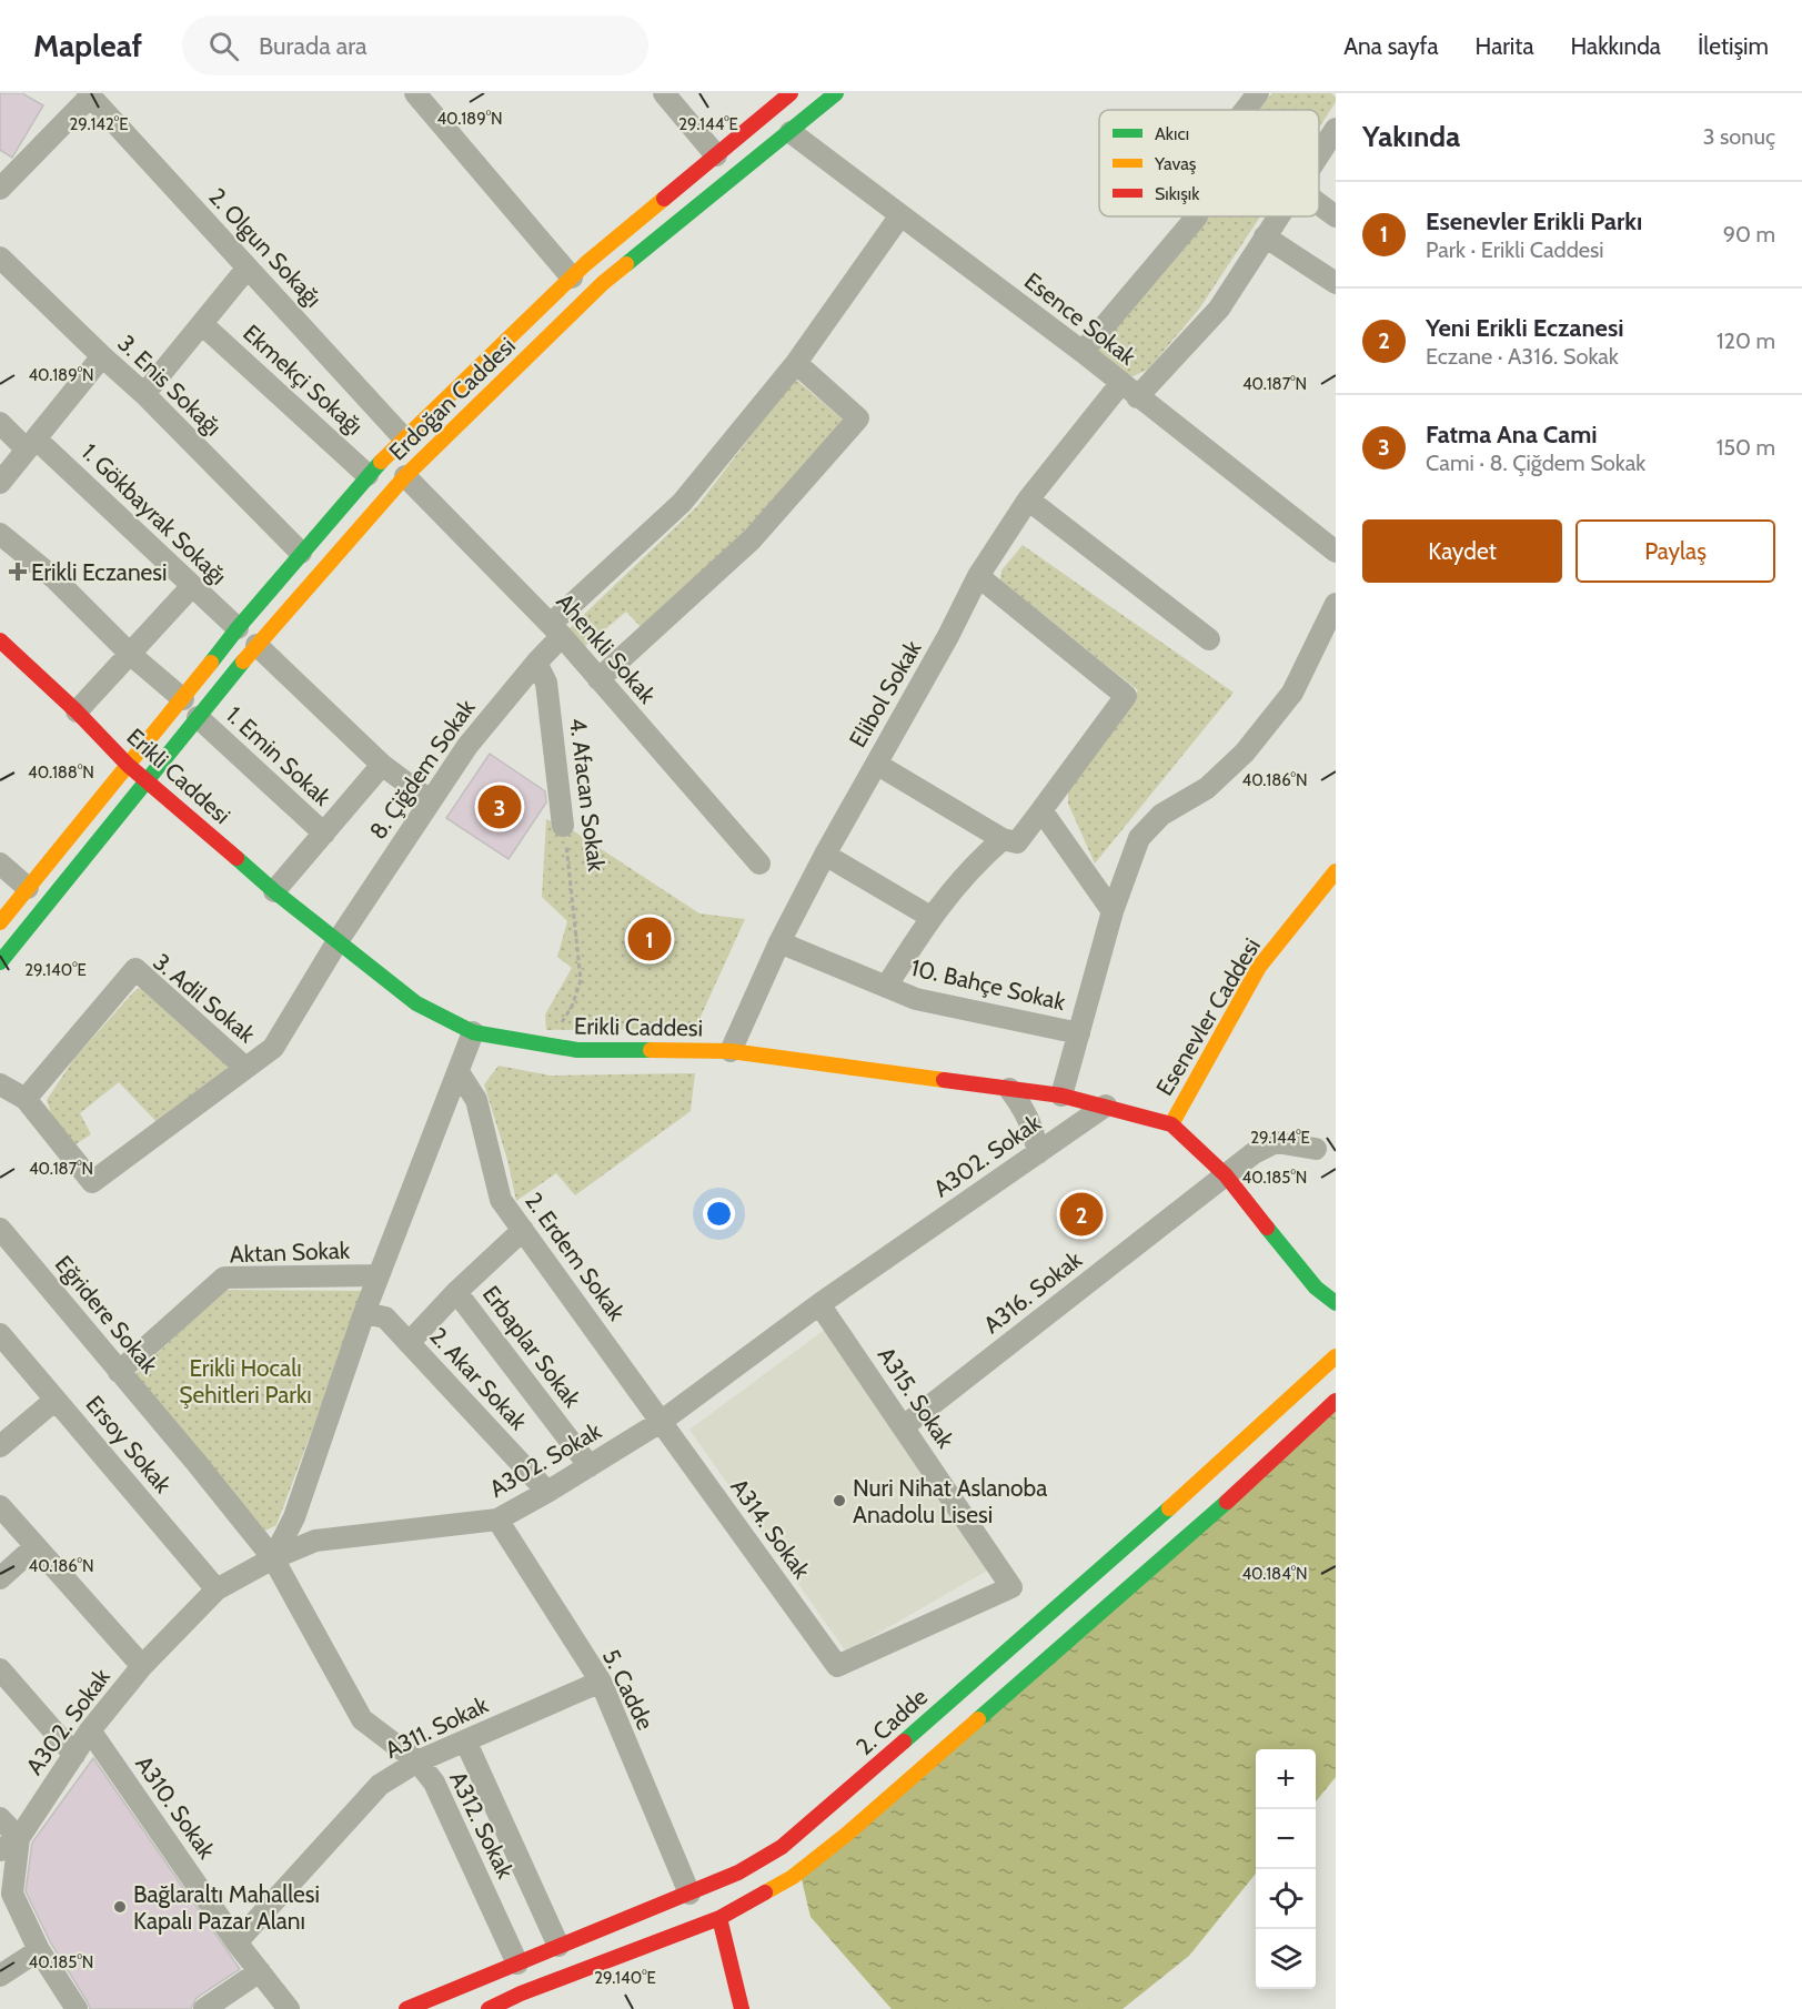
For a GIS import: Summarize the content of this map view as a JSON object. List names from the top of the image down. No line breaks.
{"streets":{"main road":["Erdoğan Caddesi","Erikli Caddesi","Esenevler Caddesi","2. Cadde"],"street":["2. Olgun Sokağı","Esence Sokak","Ekmekçi Sokağı","3. Enis Sokağı","1. Gökbayrak Sokağı","Ahenkli Sokak","Elibol Sokak","1. Emin Sokak","8. Çiğdem Sokak","4. Afacan Sokak","10. Bahçe Sokak","3. Adil Sokak","A302. Sokak","Aktan Sokak","2. Erdem Sokak","A316. Sokak","Eğridere Sokak","Erbaplar Sokak","2. Akar Sokak","A315. Sokak","Ersoy Sokak","A314. Sokak","5. Cadde","A311. Sokak","A310. Sokak","A312. Sokak"]},"crossings":[["2. Olgun Sokağı","Erdoğan Caddesi"],["Esence Sokak","Erdoğan Caddesi"],["Esence Sokak","Elibol Sokak"],["Esence Sokak","8. Çiğdem Sokak"],["Ekmekçi Sokağı","Erdoğan Caddesi"],["3. Enis Sokağı","Erdoğan Caddesi"],["Erdoğan Caddesi","1. Gökbayrak Sokağı"],["Erdoğan Caddesi","Ahenkli Sokak"],["Erdoğan Caddesi","1. Emin Sokak"],["Erdoğan Caddesi","Erikli Caddesi"],["Ahenkli Sokak","8. Çiğdem Sokak"],["Elibol Sokak","Erikli Caddesi"],["Elibol Sokak","10. Bahçe Sokak"],["8. Çiğdem Sokak","Erikli Caddesi"],["8. Çiğdem Sokak","4. Afacan Sokak"],["8. Çiğdem Sokak","3. Adil Sokak"],["Erikli Caddesi","4. Afacan Sokak"],["Erikli Caddesi","3. Adil Sokak"],["Erikli Caddesi","Esenevler Caddesi"],["Erikli Caddesi","A302. Sokak"],["Erikli Caddesi","Aktan Sokak"],["Erikli Caddesi","A316. Sokak"],["A302. Sokak","Aktan Sokak"],["A302. Sokak","2. Erdem Sokak"],["A302. Sokak","Eğridere Sokak"],["A302. Sokak","Erbaplar Sokak"],["A302. Sokak","2. Akar Sokak"],["A302. Sokak","A315. Sokak"],["A302. Sokak","Ersoy Sokak"],["A302. Sokak","A314. Sokak"],["A302. Sokak","5. Cadde"],["A302. Sokak","A310. Sokak"],["A302. Sokak","A312. Sokak"],["Aktan Sokak","2. Erdem Sokak"],["Aktan Sokak","Eğridere Sokak"],["Aktan Sokak","2. Akar Sokak"],["Aktan Sokak","A312. Sokak"],["2. Erdem Sokak","Erbaplar Sokak"],["2. Erdem Sokak","A314. Sokak"],["A316. Sokak","A315. Sokak"],["Eğridere Sokak","A312. Sokak"],["Erbaplar Sokak","2. Akar Sokak"],["A315. Sokak","A314. Sokak"],["5. Cadde","2. Cadde"],["5. Cadde","A311. Sokak"],["2. Cadde","A312. Sokak"],["A311. Sokak","A310. Sokak"],["A311. Sokak","A312. Sokak"]],"parks":["Erikli Hocalı Şehitleri Parkı"],"places":{"health":["Erikli Eczanesi"],"other":["Nuri Nihat Aslanoba Anadolu Lisesi","Bağlaraltı Mahallesi Kapalı Pazar Alanı"]},"legend":["Akıcı","Yavaş","Sıkışık"],"page":{"header":"Mapleaf","search":"Burada ara","nav":["Ana sayfa","Harita","Hakkında","İletişim"],"heading":["Yakında","3 sonuç"],"list":[{"mark":"1","name":"Esenevler Erikli Parkı","note":"Park · Erikli Caddesi","value":"90 m"},{"mark":"2","name":"Yeni Erikli Eczanesi","note":"Eczane · A316. Sokak","value":"120 m"},{"mark":"3","name":"Fatma Ana Cami","note":"Cami · 8. Çiğdem Sokak","value":"150 m"}],"buttons":["Kaydet","Paylaş"],"pins":["3","1","2"],"map_buttons":["+","−"]},"coordinates":["40.189°N","29.142°E","29.144°E","40.187°N","40.188°N","40.186°N","29.140°E","40.185°N","40.184°N"]}
